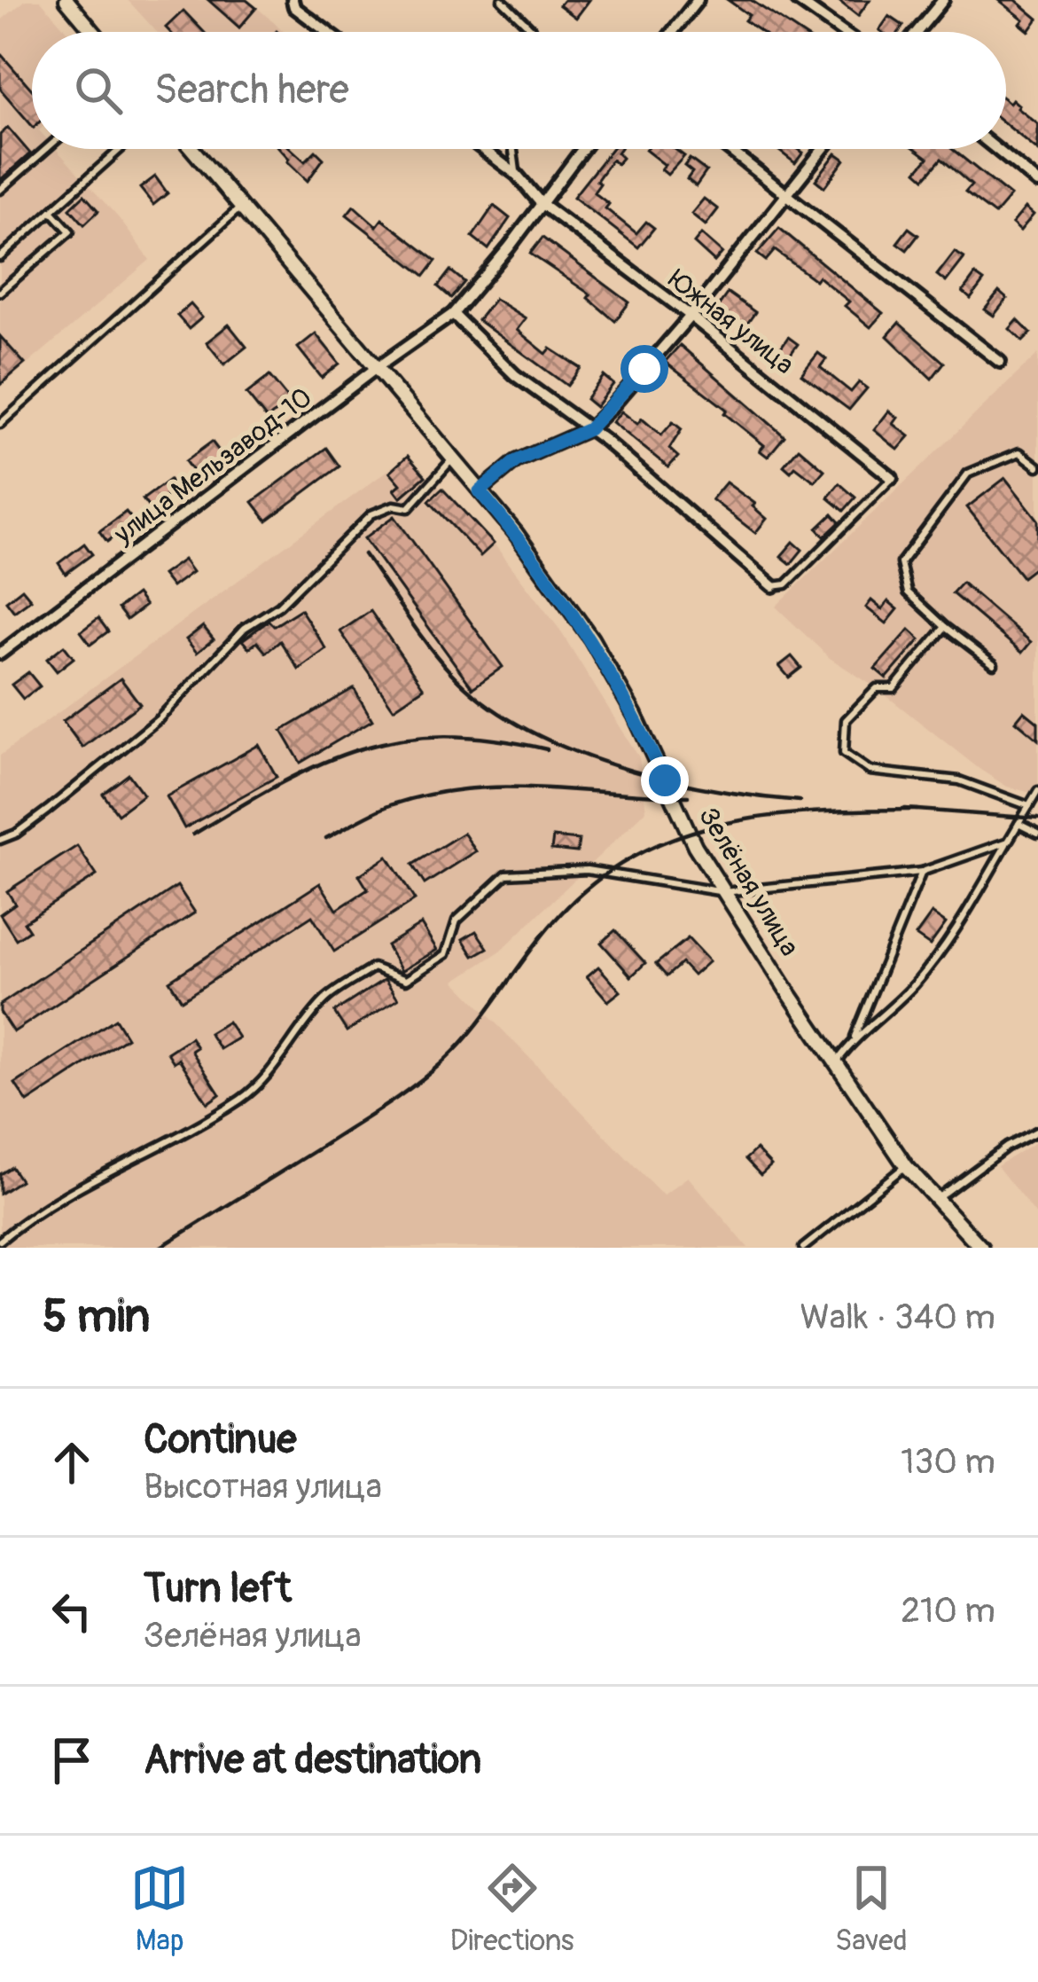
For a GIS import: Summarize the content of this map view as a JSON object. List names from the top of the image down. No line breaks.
{"streets":{"street":["Южная улица","улица Мельзавод-10","Зелёная улица"]},"crossings":[["Южная улица","улица Мельзавод-10"],["улица Мельзавод-10","Зелёная улица"]],"page":{"search":"Search here","heading":["5 min","Walk · 340 m"],"list":[["Continue","Высотная улица","130 m"],["Turn left","Зелёная улица","210 m"],"Arrive at destination"],"nav":["Map","Directions","Saved"]}}
